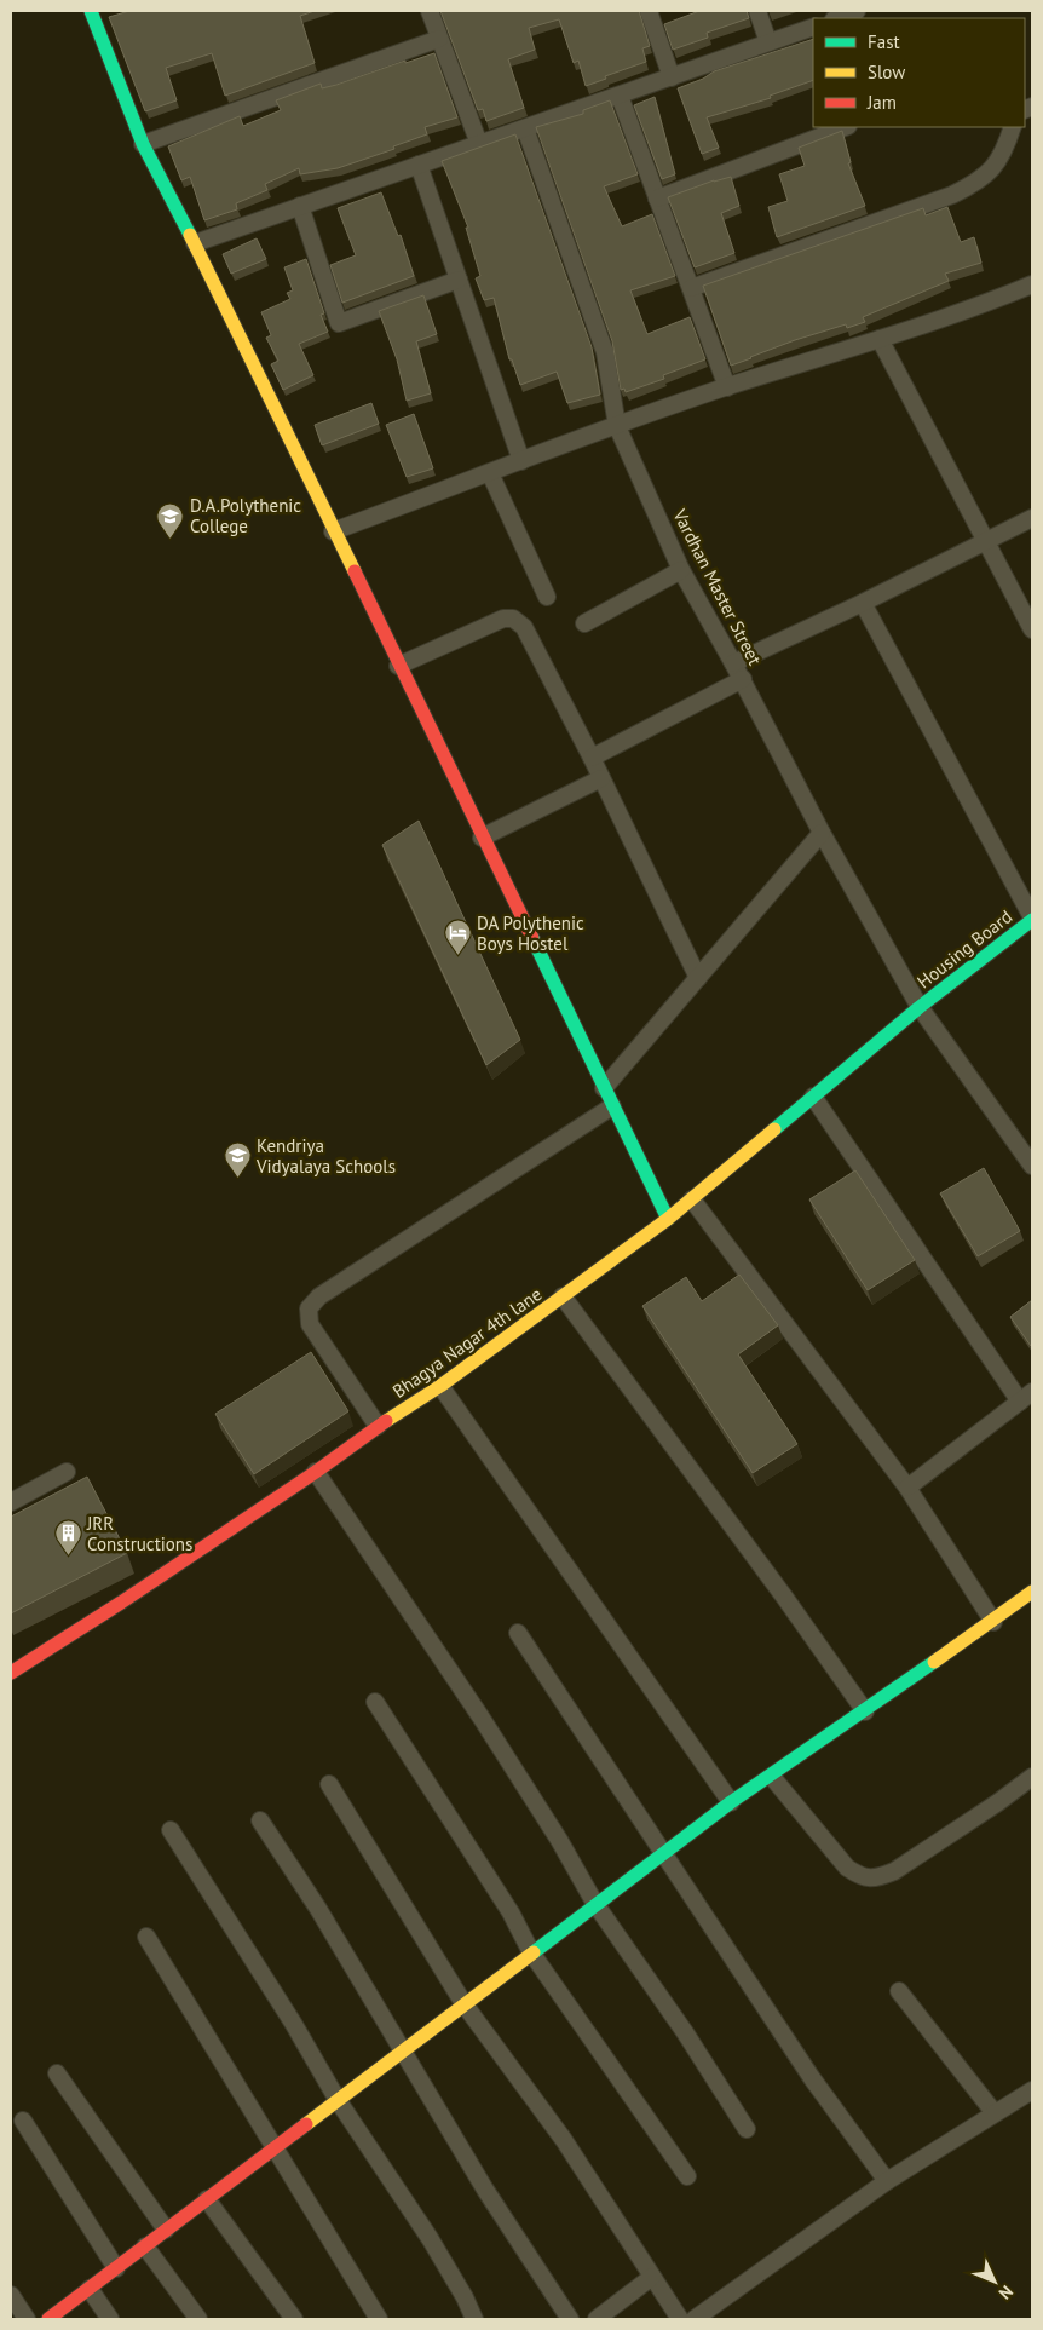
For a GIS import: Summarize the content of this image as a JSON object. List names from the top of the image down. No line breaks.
{"streets":{"street":["Vardhan Master Street","Housing Board","Bhagya Nagar 4th lane"]},"crossings":[["Vardhan Master Street","Housing Board"],["Vardhan Master Street","Bhagya Nagar 4th lane"],["Housing Board","Bhagya Nagar 4th lane"]],"places":{"school or university":["D.A.Polythenic College","Kendriya Vidyalaya Schools"],"hotel":["DA Polythenic Boys Hostel"],"building":["JRR Constructions"]},"legend":["Fast","Slow","Jam"],"north":"bottom right"}
